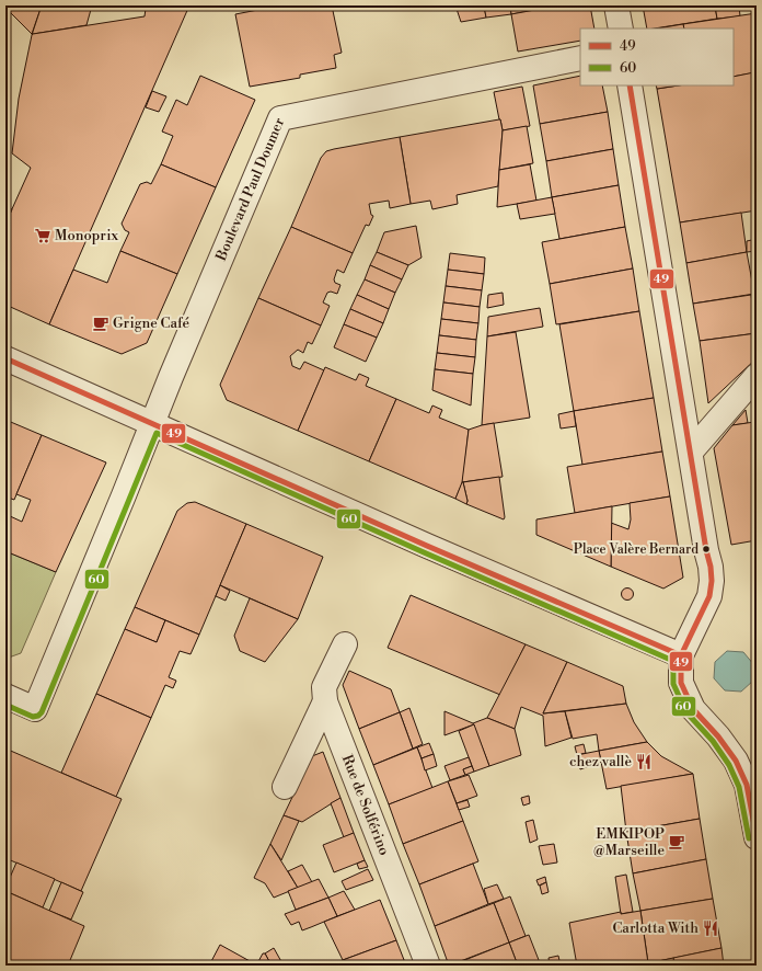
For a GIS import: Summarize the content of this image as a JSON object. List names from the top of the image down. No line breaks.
{"streets":{"street":["Boulevard Paul Doumer","Rue de Solférino"]},"places":{"supermarket":["Monoprix"],"cafe":["Grigne Café","EMKIPOP @Marseille"],"other":["Place Valère Bernard"],"restaurant":["chez vallè","Carlotta With"]},"lines":["transit line 49","transit line 60"],"legend":["49","60"]}
